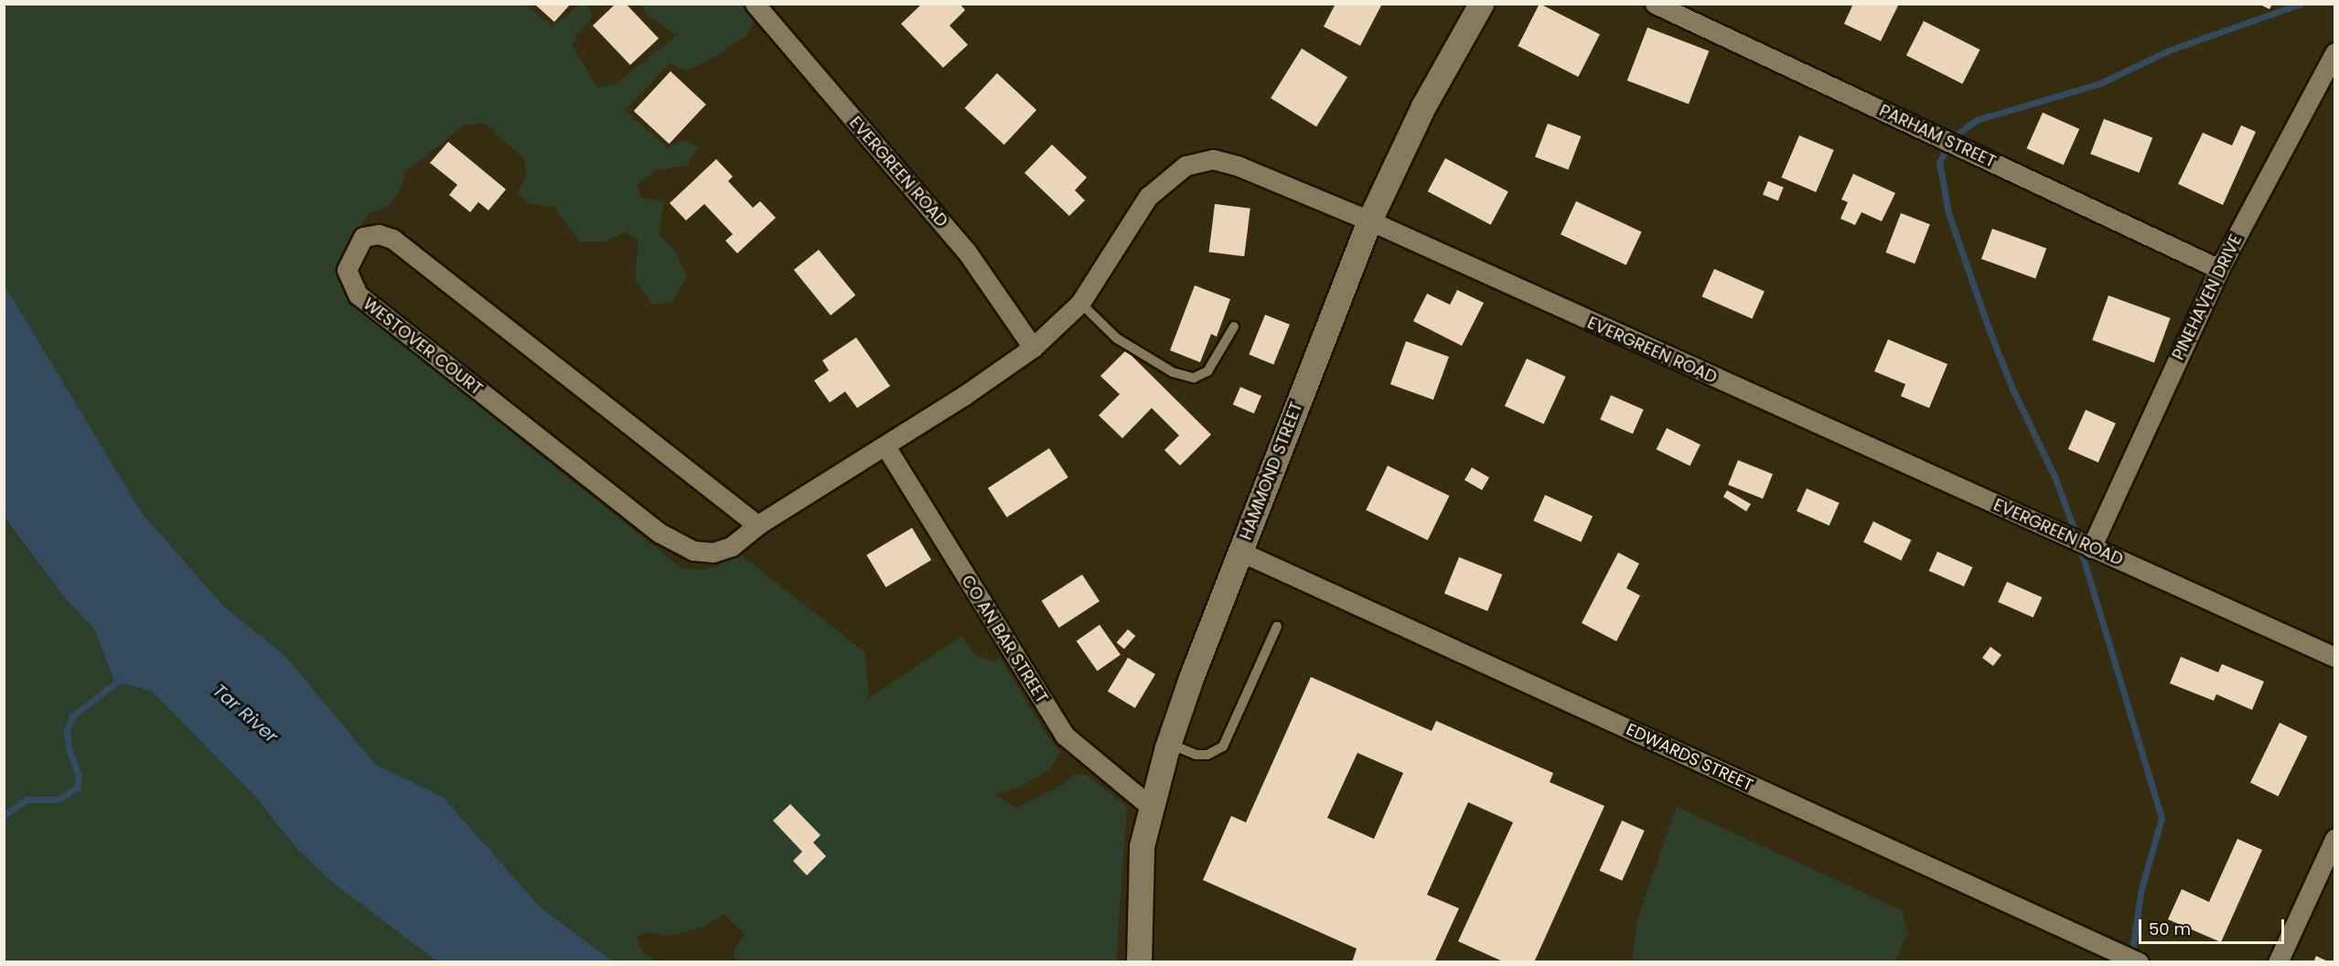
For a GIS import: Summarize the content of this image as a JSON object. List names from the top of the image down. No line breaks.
{"streets":{"street":["PARHAM STREET","EVERGREEN ROAD","PINEHAVEN DRIVE","WESTOVER COURT","HAMMOND STREET","CO AN BAR STREET","EDWARDS STREET"]},"crossings":[["PARHAM STREET","PINEHAVEN DRIVE"],["EVERGREEN ROAD","PINEHAVEN DRIVE"],["EVERGREEN ROAD","WESTOVER COURT"],["EVERGREEN ROAD","HAMMOND STREET"],["EVERGREEN ROAD","CO AN BAR STREET"],["HAMMOND STREET","CO AN BAR STREET"],["HAMMOND STREET","EDWARDS STREET"]],"water":["Tar River"],"scale_bar":"50 m"}
